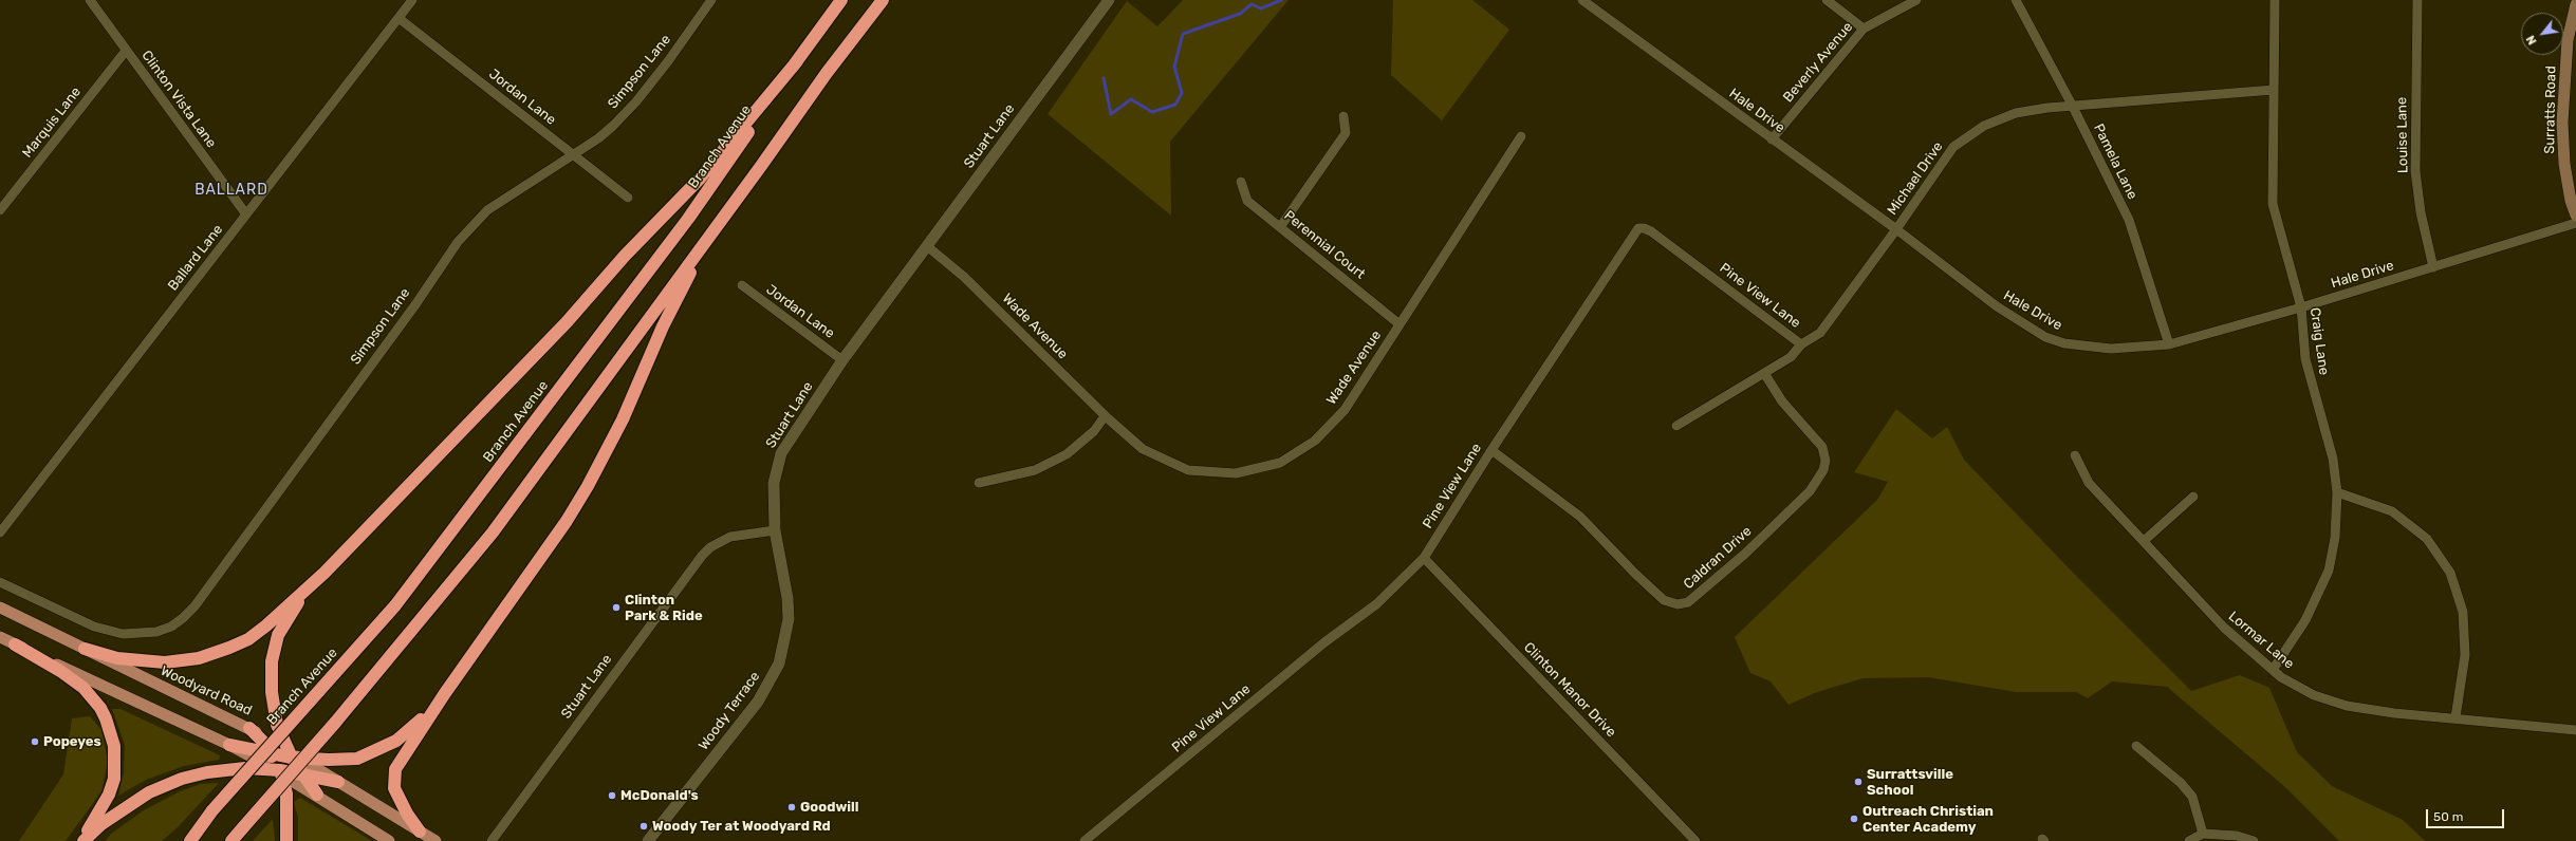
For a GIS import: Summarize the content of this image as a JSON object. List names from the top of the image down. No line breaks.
{"streets":{"highway":["Branch Avenue"],"main road":["Surratts Road","Woodyard Road"],"street":["Beverly Avenue","Simpson Lane","Jordan Lane","Clinton Vista Lane","Hale Drive","Marquis Lane","Louise Lane","Stuart Lane","Pamela Lane","Michael Drive","Perennial Court","Ballard Lane","Pine View Lane","Wade Avenue","Craig Lane","Caldran Drive","Lormar Lane","Clinton Manor Drive","Woody Terrace"]},"crossings":[["Beverly Avenue","Hale Drive"],["Simpson Lane","Jordan Lane"],["Jordan Lane","Stuart Lane"],["Jordan Lane","Ballard Lane"],["Clinton Vista Lane","Marquis Lane"],["Clinton Vista Lane","Ballard Lane"],["Hale Drive","Louise Lane"],["Hale Drive","Pamela Lane"],["Hale Drive","Michael Drive"],["Hale Drive","Craig Lane"],["Stuart Lane","Wade Avenue"],["Stuart Lane","Woody Terrace"],["Pamela Lane","Michael Drive"],["Michael Drive","Pine View Lane"],["Michael Drive","Craig Lane"],["Michael Drive","Caldran Drive"],["Perennial Court","Wade Avenue"],["Pine View Lane","Caldran Drive"],["Pine View Lane","Clinton Manor Drive"],["Craig Lane","Lormar Lane"]],"districts":["BALLARD"],"places":["Clinton Park & Ride","Popeyes","Surrattsville School","McDonald's","Goodwill","Outreach Christian Center Academy","Woody Ter at Woodyard Rd"],"scale_bar":"50 m","north":"bottom left"}
